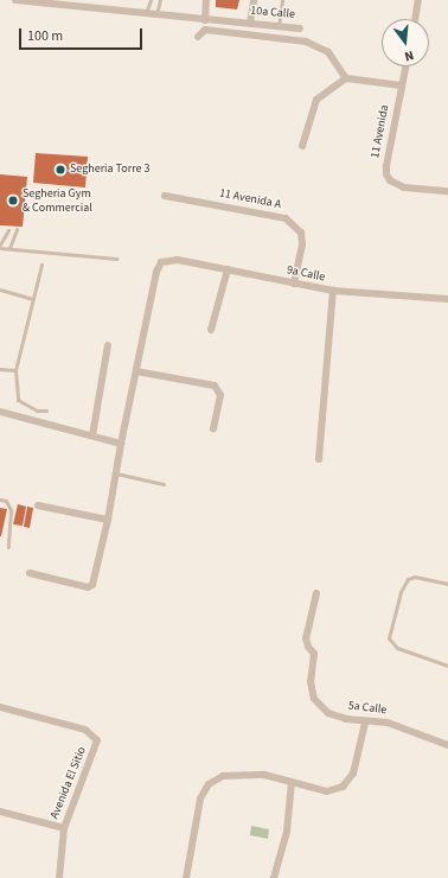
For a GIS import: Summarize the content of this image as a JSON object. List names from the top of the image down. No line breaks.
{"streets":{"street":["10a Calle","11 Avenida","11 Avenida A","9a Calle","5a Calle","Avenida El Sitio"]},"crossings":[["11 Avenida A","9a Calle"]],"places":["Segheria Torre 3","Segheria Gym & Commercial"],"scale_bar":"100 m","north":"bottom"}
